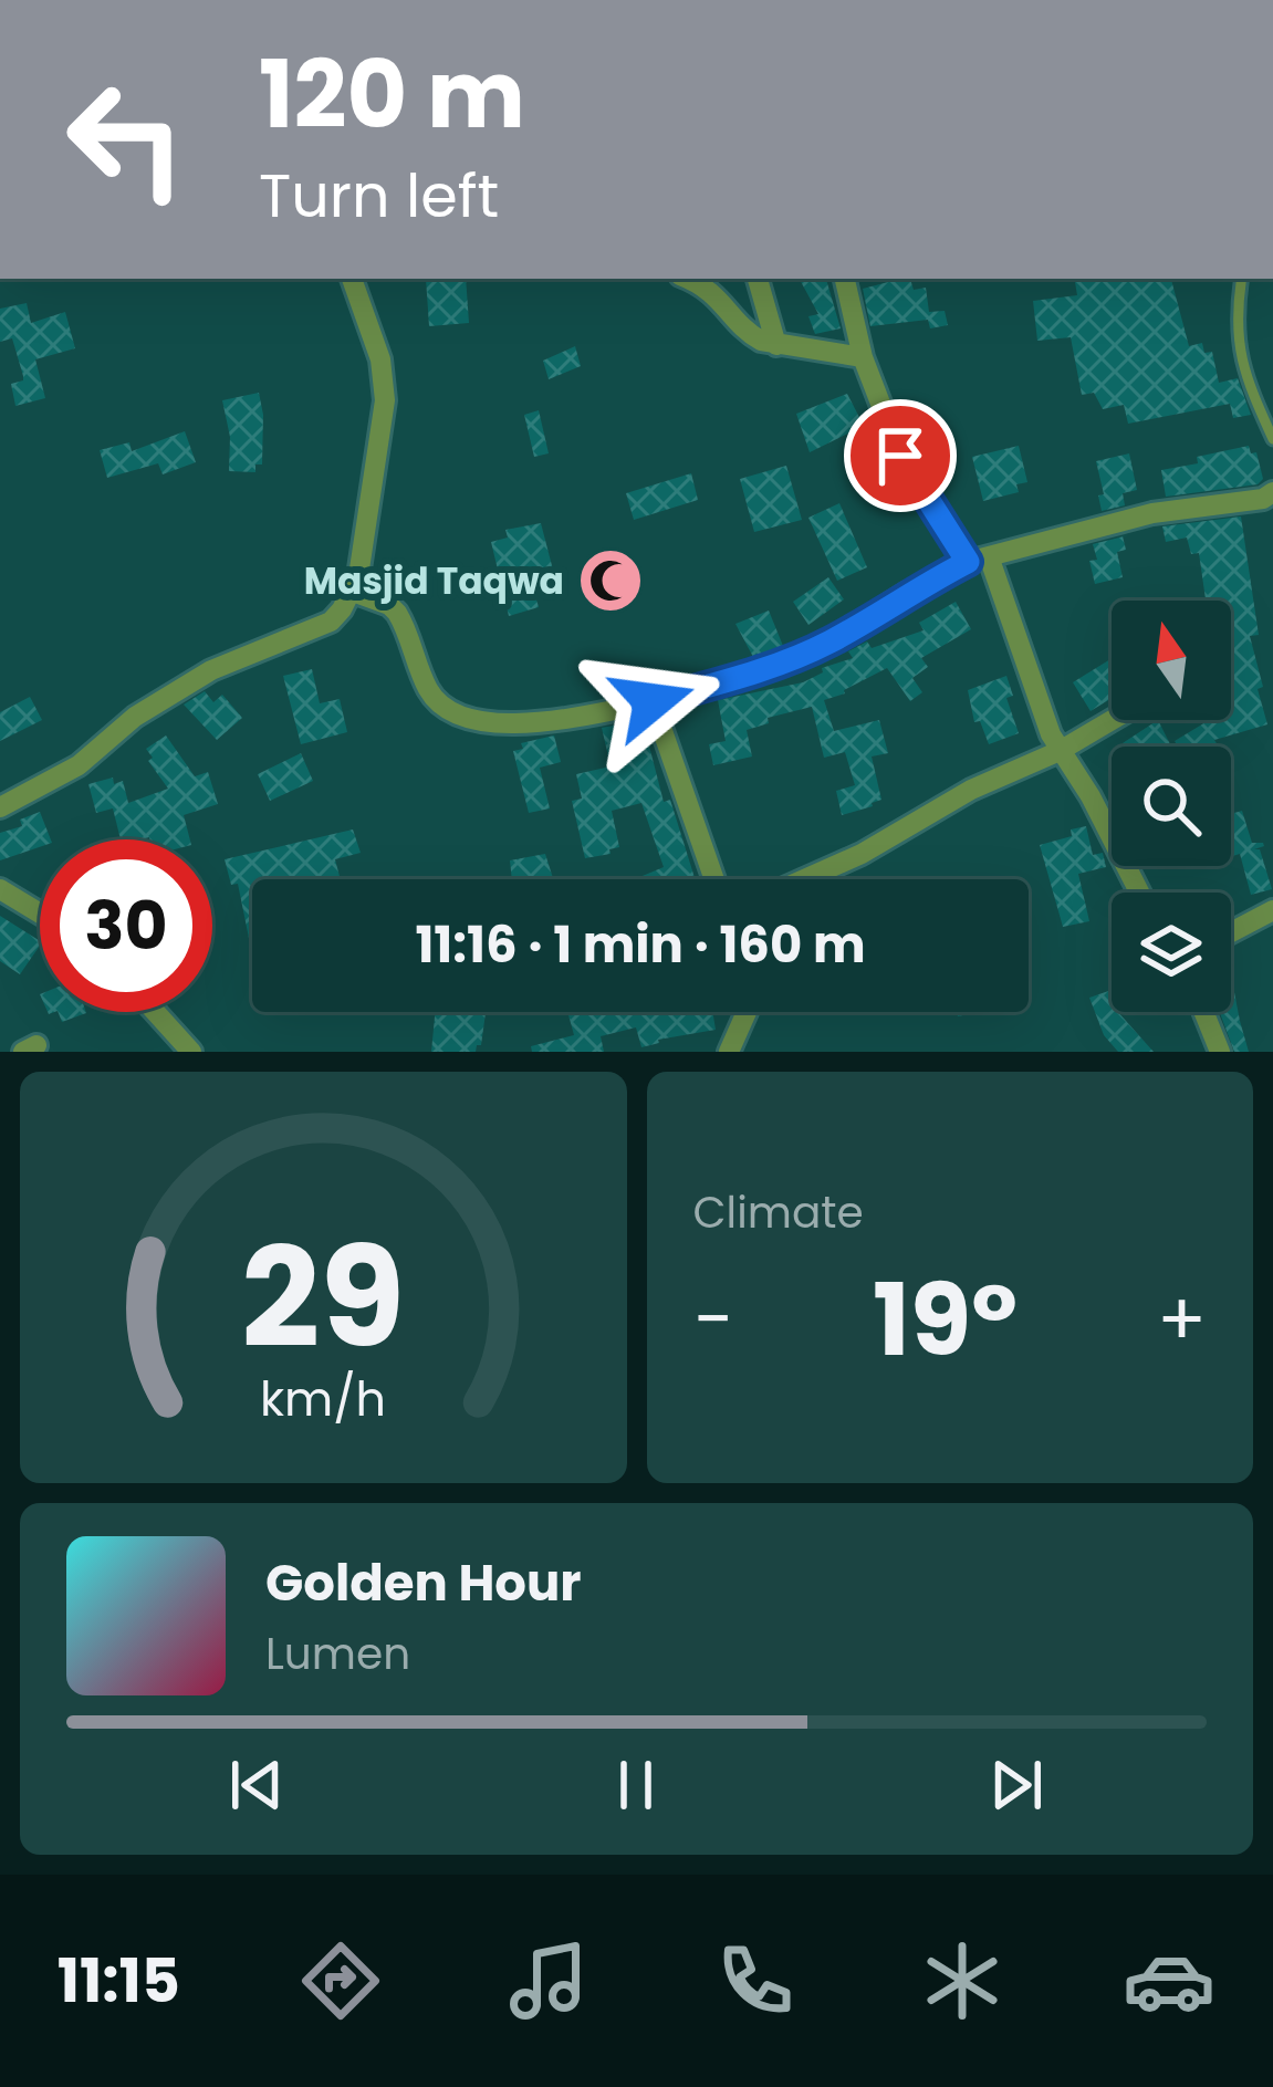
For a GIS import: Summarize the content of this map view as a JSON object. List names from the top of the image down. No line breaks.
{"places":{"mosque":["Masjid Taqwa"]},"north":"top","page":{"turn":["120 m","Turn left"],"limit":"30","trip":"11:16 · 1 min · 160 m","tile":"Climate","heat":["−","19°","+"],"song":["Golden Hour","Lumen"],"tabs":"11:15","gauge":["29","km/h"]}}
